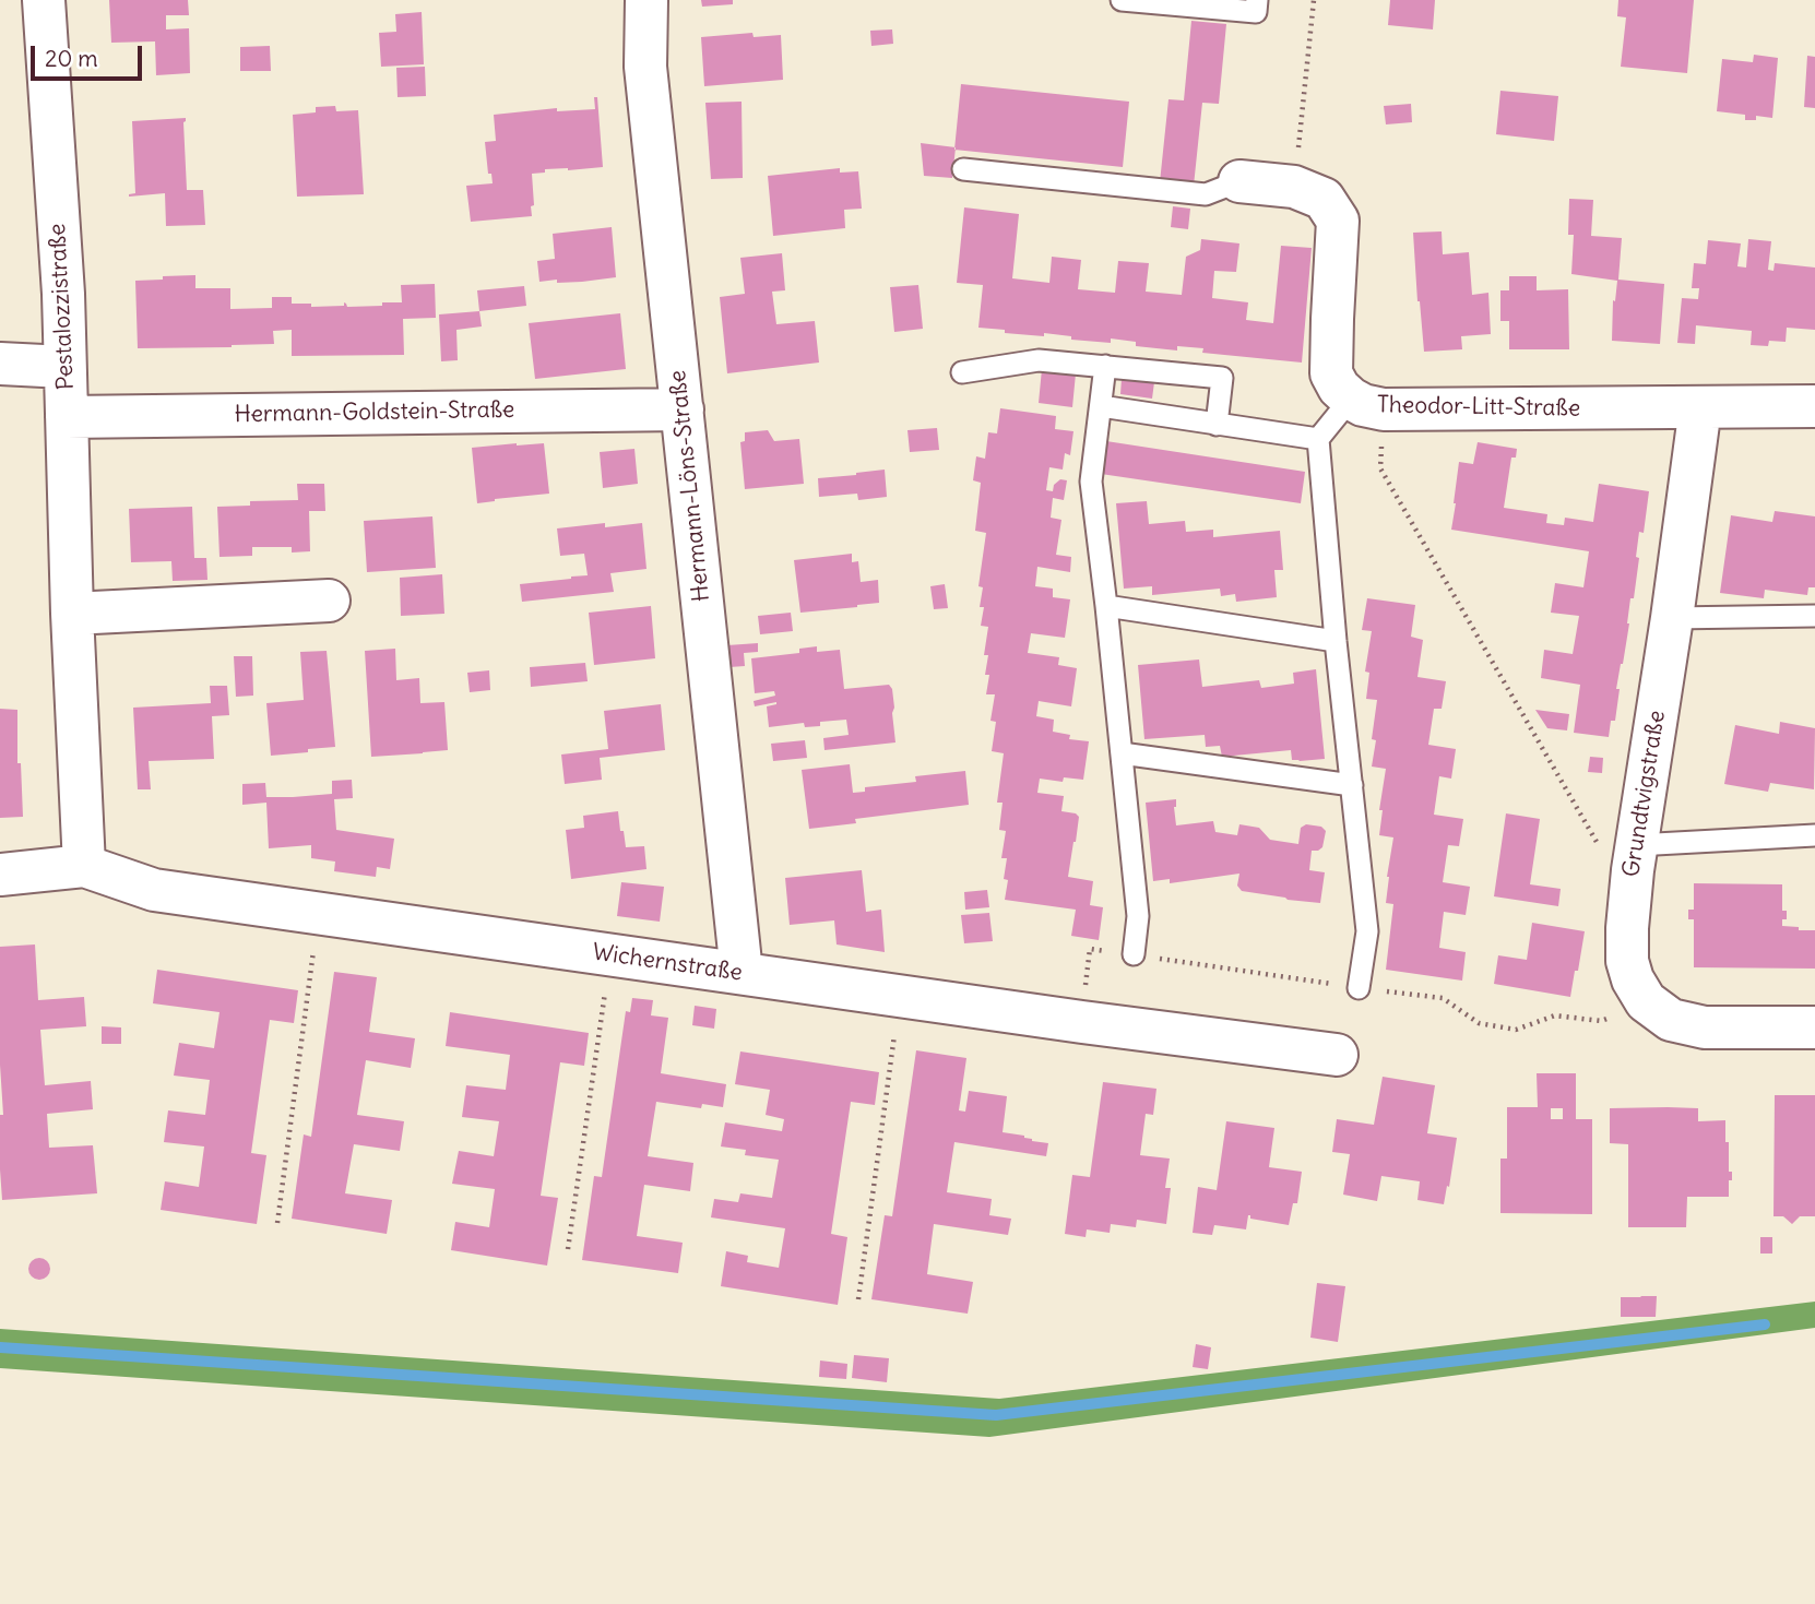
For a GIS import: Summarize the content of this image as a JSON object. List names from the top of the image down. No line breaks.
{"streets":{"street":["Pestalozzistraße","Theodor-Litt-Straße","Hermann-Goldstein-Straße","Hermann-Löns-Straße","Grundtvigstraße","Wichernstraße"]},"crossings":[["Pestalozzistraße","Hermann-Goldstein-Straße"],["Pestalozzistraße","Wichernstraße"],["Theodor-Litt-Straße","Grundtvigstraße"],["Hermann-Goldstein-Straße","Hermann-Löns-Straße"],["Hermann-Löns-Straße","Wichernstraße"]],"scale_bar":"20 m"}
